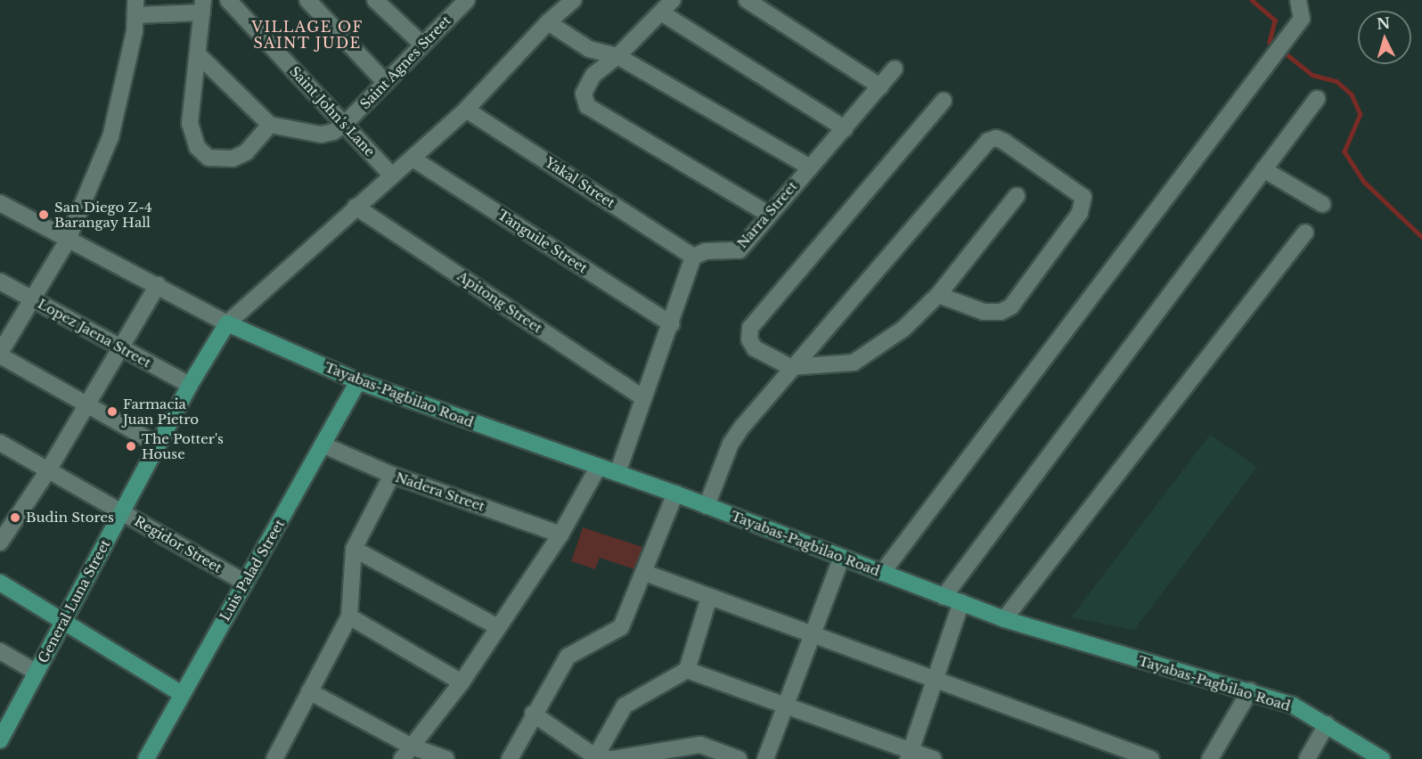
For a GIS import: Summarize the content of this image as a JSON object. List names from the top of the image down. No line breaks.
{"streets":{"main road":["Tayabas-Pagbilao Road","Luis Palad Street","General Luna Street"],"street":["Saint Agnes Street","Saint John's Lane","Yakal Street","Narra Street","Tanguile Street","Apitong Street","Lopez Jaena Street","Nadera Street","Regidor Street"]},"crossings":[["Saint Agnes Street","Saint John's Lane"],["Yakal Street","Narra Street"],["Lopez Jaena Street","General Luna Street"],["Tayabas-Pagbilao Road","Luis Palad Street"],["Tayabas-Pagbilao Road","General Luna Street"],["Nadera Street","Luis Palad Street"],["Regidor Street","Luis Palad Street"],["Regidor Street","General Luna Street"]],"districts":["VILLAGE OF SAINT JUDE"],"places":["San Diego Z-4 Barangay Hall","Farmacia Juan Pietro","The Potter's House","Budin Stores"],"north":"top"}
